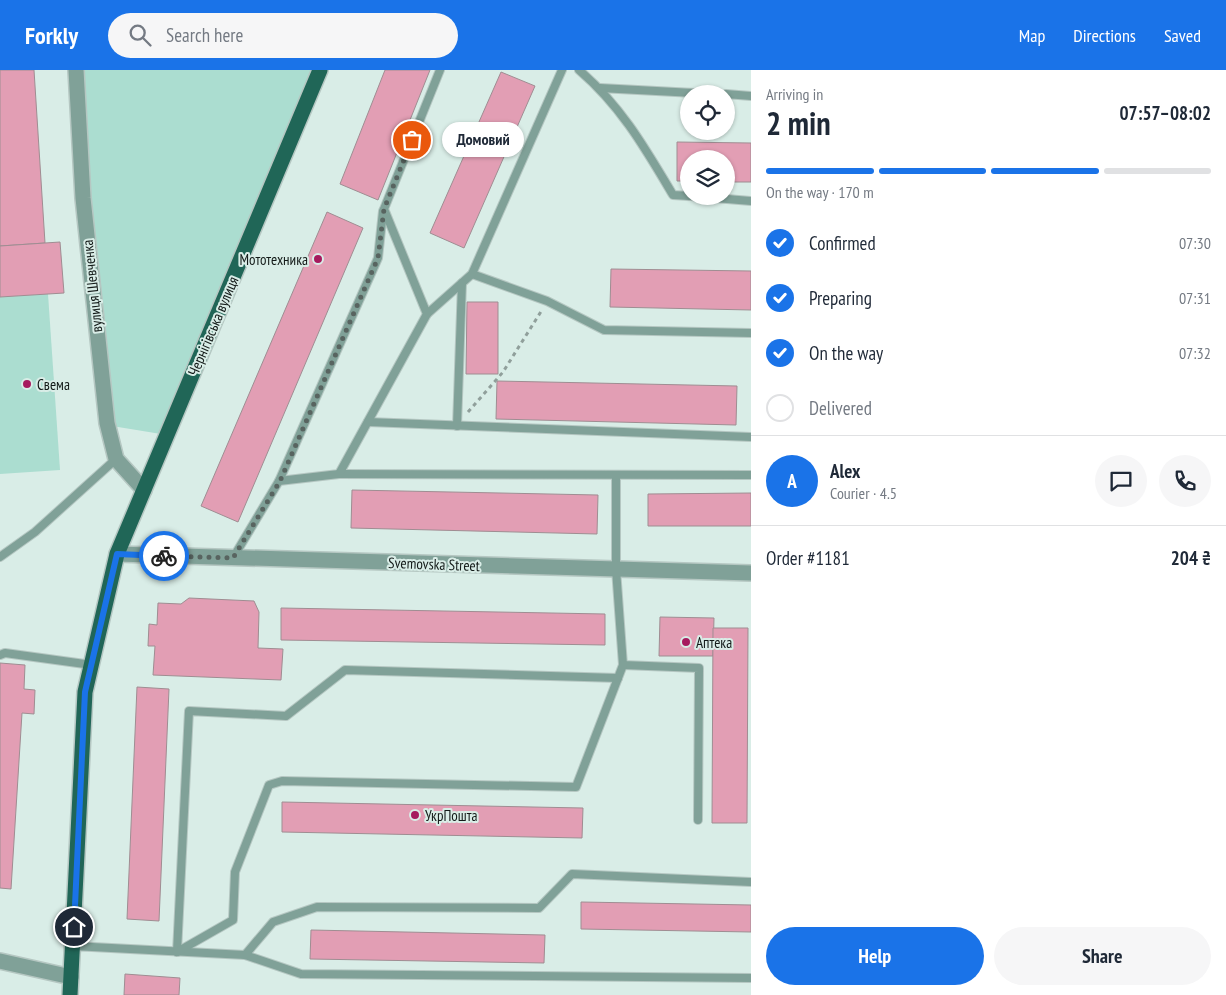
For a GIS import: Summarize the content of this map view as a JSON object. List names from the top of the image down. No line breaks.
{"streets":{"main road":["Чернігівська вулиця"],"street":["вулиця Шевченка","Svemovska Street"]},"crossings":[["вулиця Шевченка","Чернігівська вулиця"],["Чернігівська вулиця","Svemovska Street"]],"places":["Домовий","Мототехника","Свема","Аптека","УкрПошта"],"page":{"header":"Forkly","search":"Search here","nav":["Map","Directions","Saved"],"heading":["2 min","Arriving in","07:57–08:02"],"panel":["Alex","Courier · 4.5","Order #1181","204 ₴"],"bubble":"Домовий","bar":"On the way · 170 m","list":[["Confirmed","07:30"],["Preparing","07:31"],["On the way","07:32"],"Delivered"],"round":"A","buttons":["Help","Share"]}}
